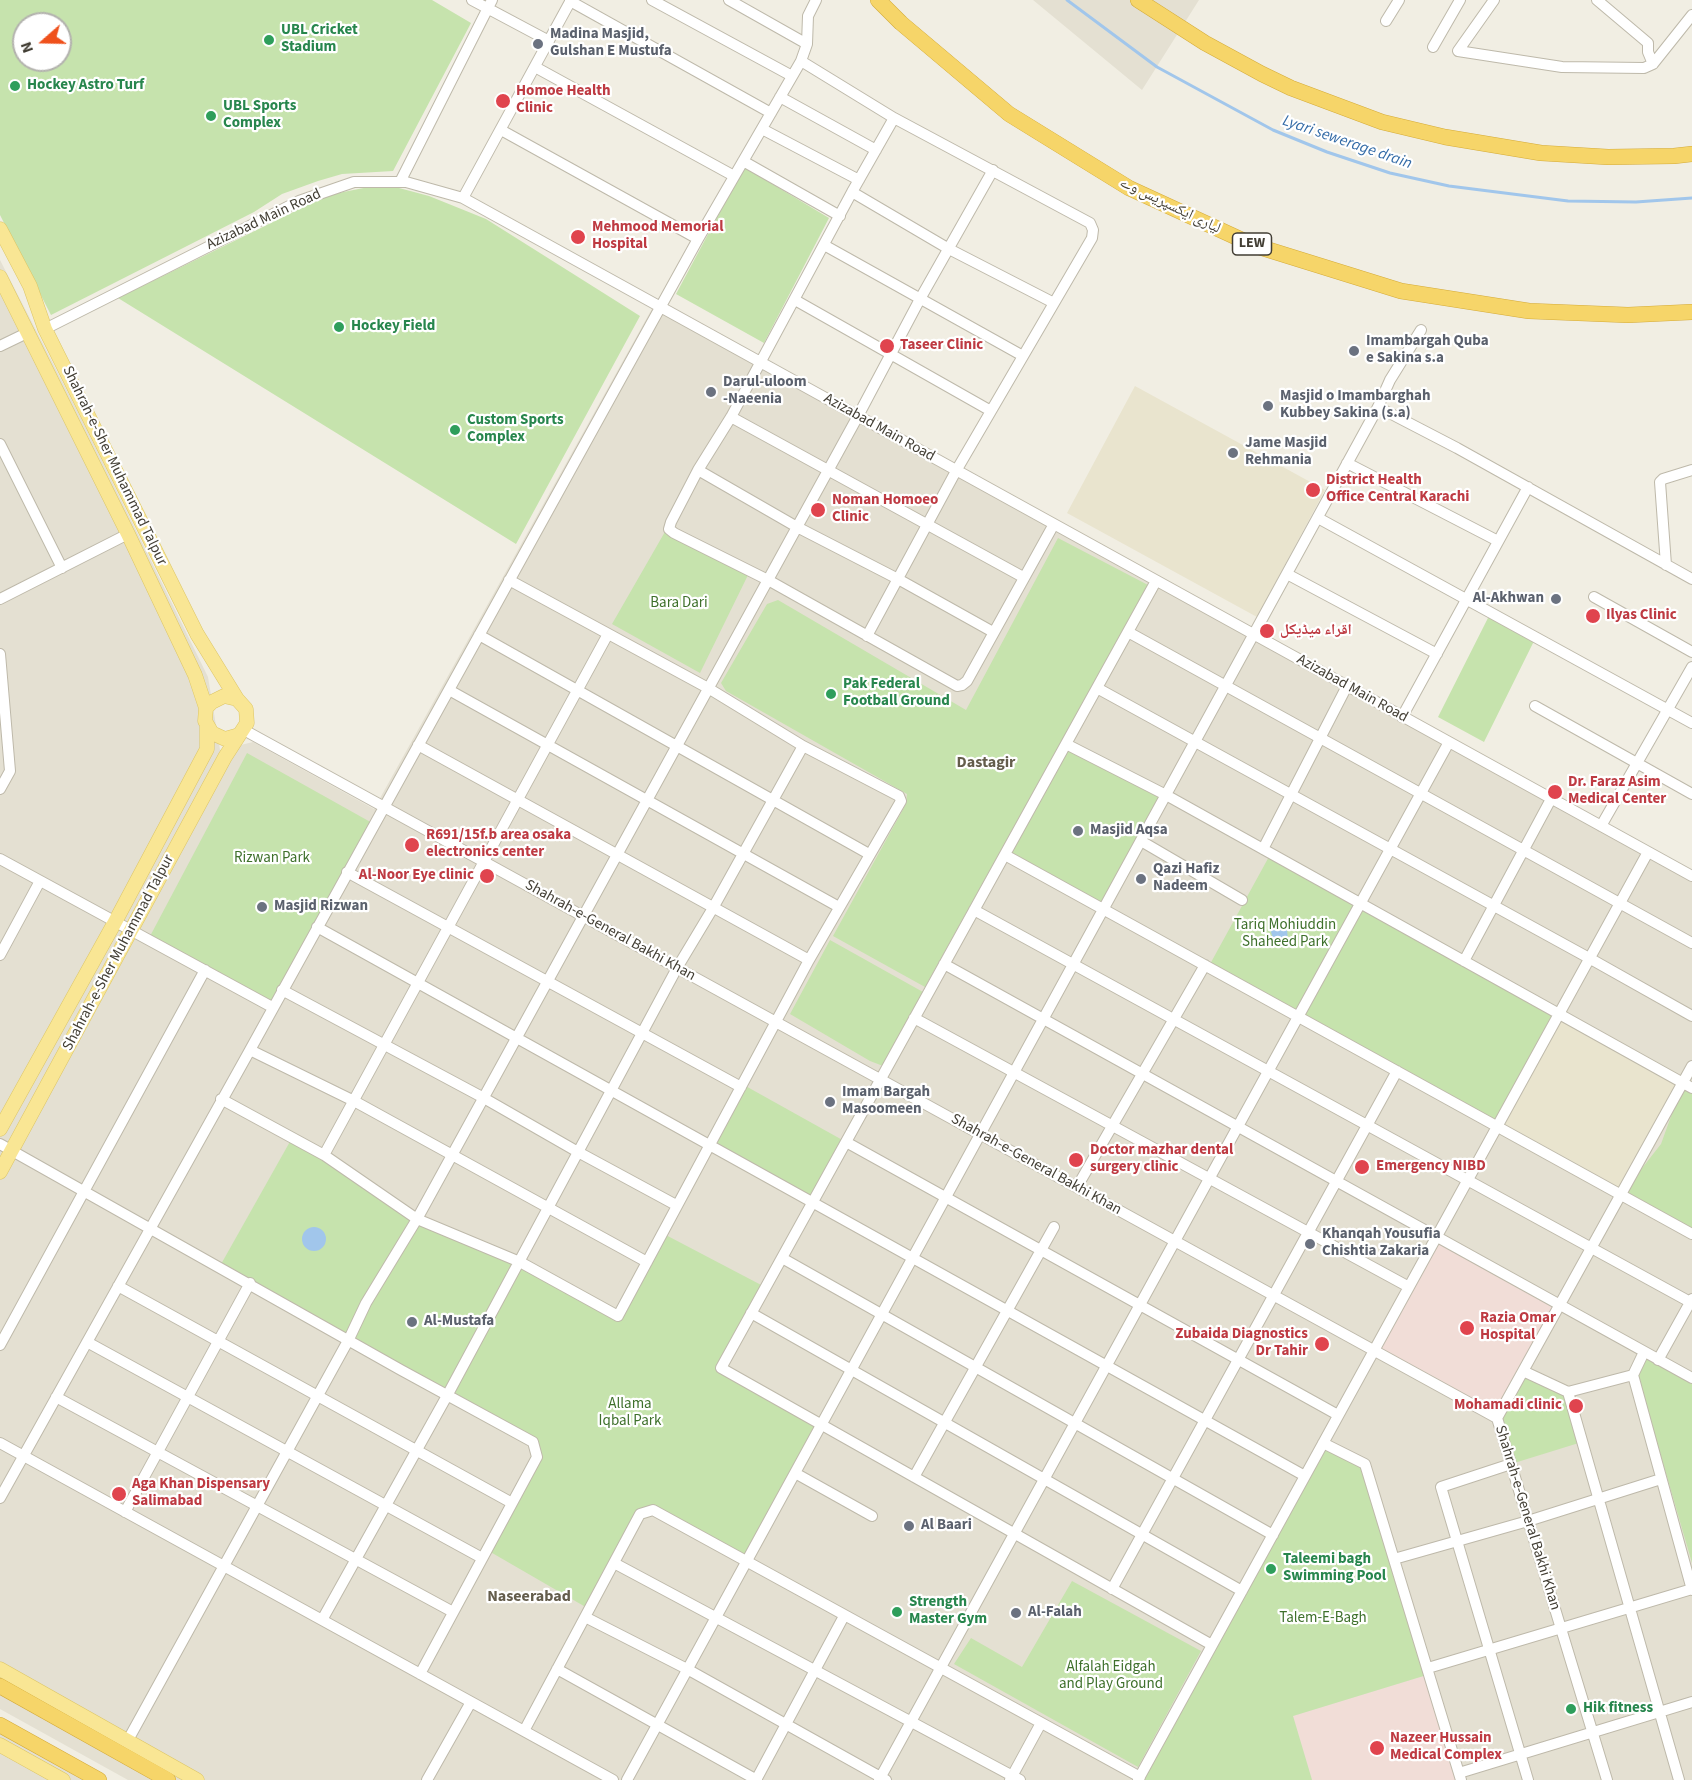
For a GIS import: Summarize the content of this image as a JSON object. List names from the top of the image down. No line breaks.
{"streets":{"highway":["لیاری ایکسپریس وے","LEW"],"main road":["Shahrah-e-Sher Muhammad Talpur"],"street":["Azizabad Main Road","Shahrah-e-General Bakhi Khan"]},"crossings":[["Azizabad Main Road","Shahrah-e-Sher Muhammad Talpur"],["Shahrah-e-Sher Muhammad Talpur","Shahrah-e-General Bakhi Khan"]],"districts":["Dastagir","Naseerabad"],"water":["Lyari sewerage drain"],"parks":["Bara Dari","Rizwan Park","Tariq Mohiuddin Shaheed Park","Allama Iqbal Park","Talem-E-Bagh","Alfalah Eidgah and Play Ground"],"places":["UBL Cricket Stadium","Madina Masjid, Gulshan E Mustufa","Hockey Astro Turf","Homoe Health Clinic","UBL Sports Complex","Mehmood Memorial Hospital","Hockey Field","Taseer Clinic","Imambargah Quba e Sakina s.a","Darul-uloom -Naeenia","Masjid o Imambarghah Kubbey Sakina (s.a)","Custom Sports Complex","Jame Masjid Rehmania","District Health Office Central Karachi","Noman Homoeo Clinic","Al-Akhwan","Ilyas Clinic","اقراء میڈیکل","Pak Federal Football Ground","Dr. Faraz Asim Medical Center","Masjid Aqsa","R691/15f.b area osaka electronics center","Al-Noor Eye clinic","Qazi Hafiz Nadeem","Masjid Rizwan","Imam Bargah Masoomeen","Doctor mazhar dental surgery clinic","Emergency NIBD","Khanqah Yousufia Chishtia Zakaria","Al-Mustafa","Razia Omar Hospital","Zubaida Diagnostics Dr Tahir","Mohamadi clinic","Aga Khan Dispensary Salimabad","Al Baari","Taleemi bagh Swimming Pool","Strength Master Gym","Al-Falah","Hik fitness","Nazeer Hussain Medical Complex"],"north":"left"}
